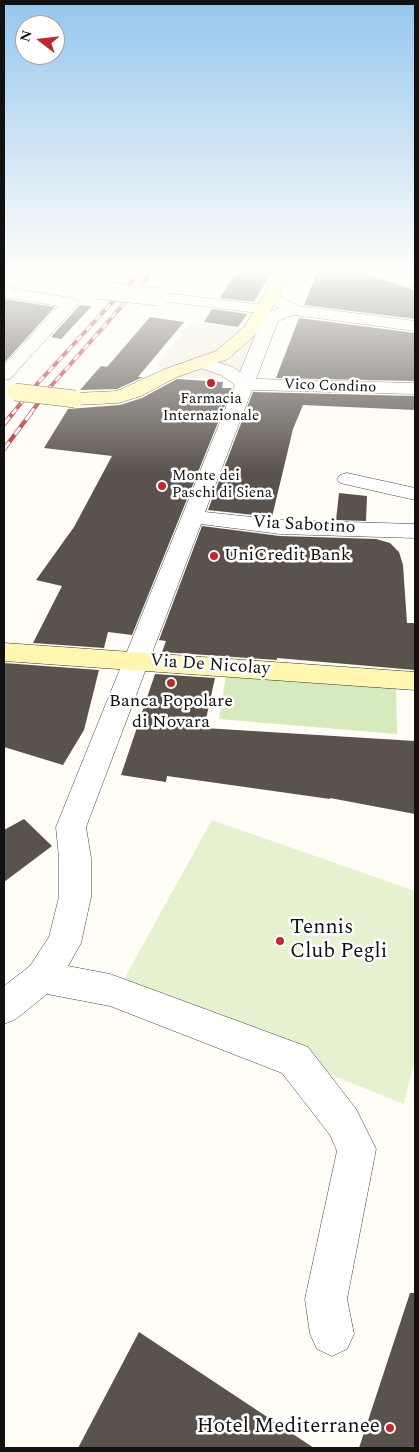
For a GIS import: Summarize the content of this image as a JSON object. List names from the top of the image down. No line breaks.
{"streets":{"street":["Vico Condino","Via Sabotino","Via De Nicolay"]},"places":["Farmacia Internazionale","Monte dei Paschi di Siena","UniCredit Bank","Banca Popolare di Novara","Tennis Club Pegli","Hotel Mediterranee"],"north":"left"}
